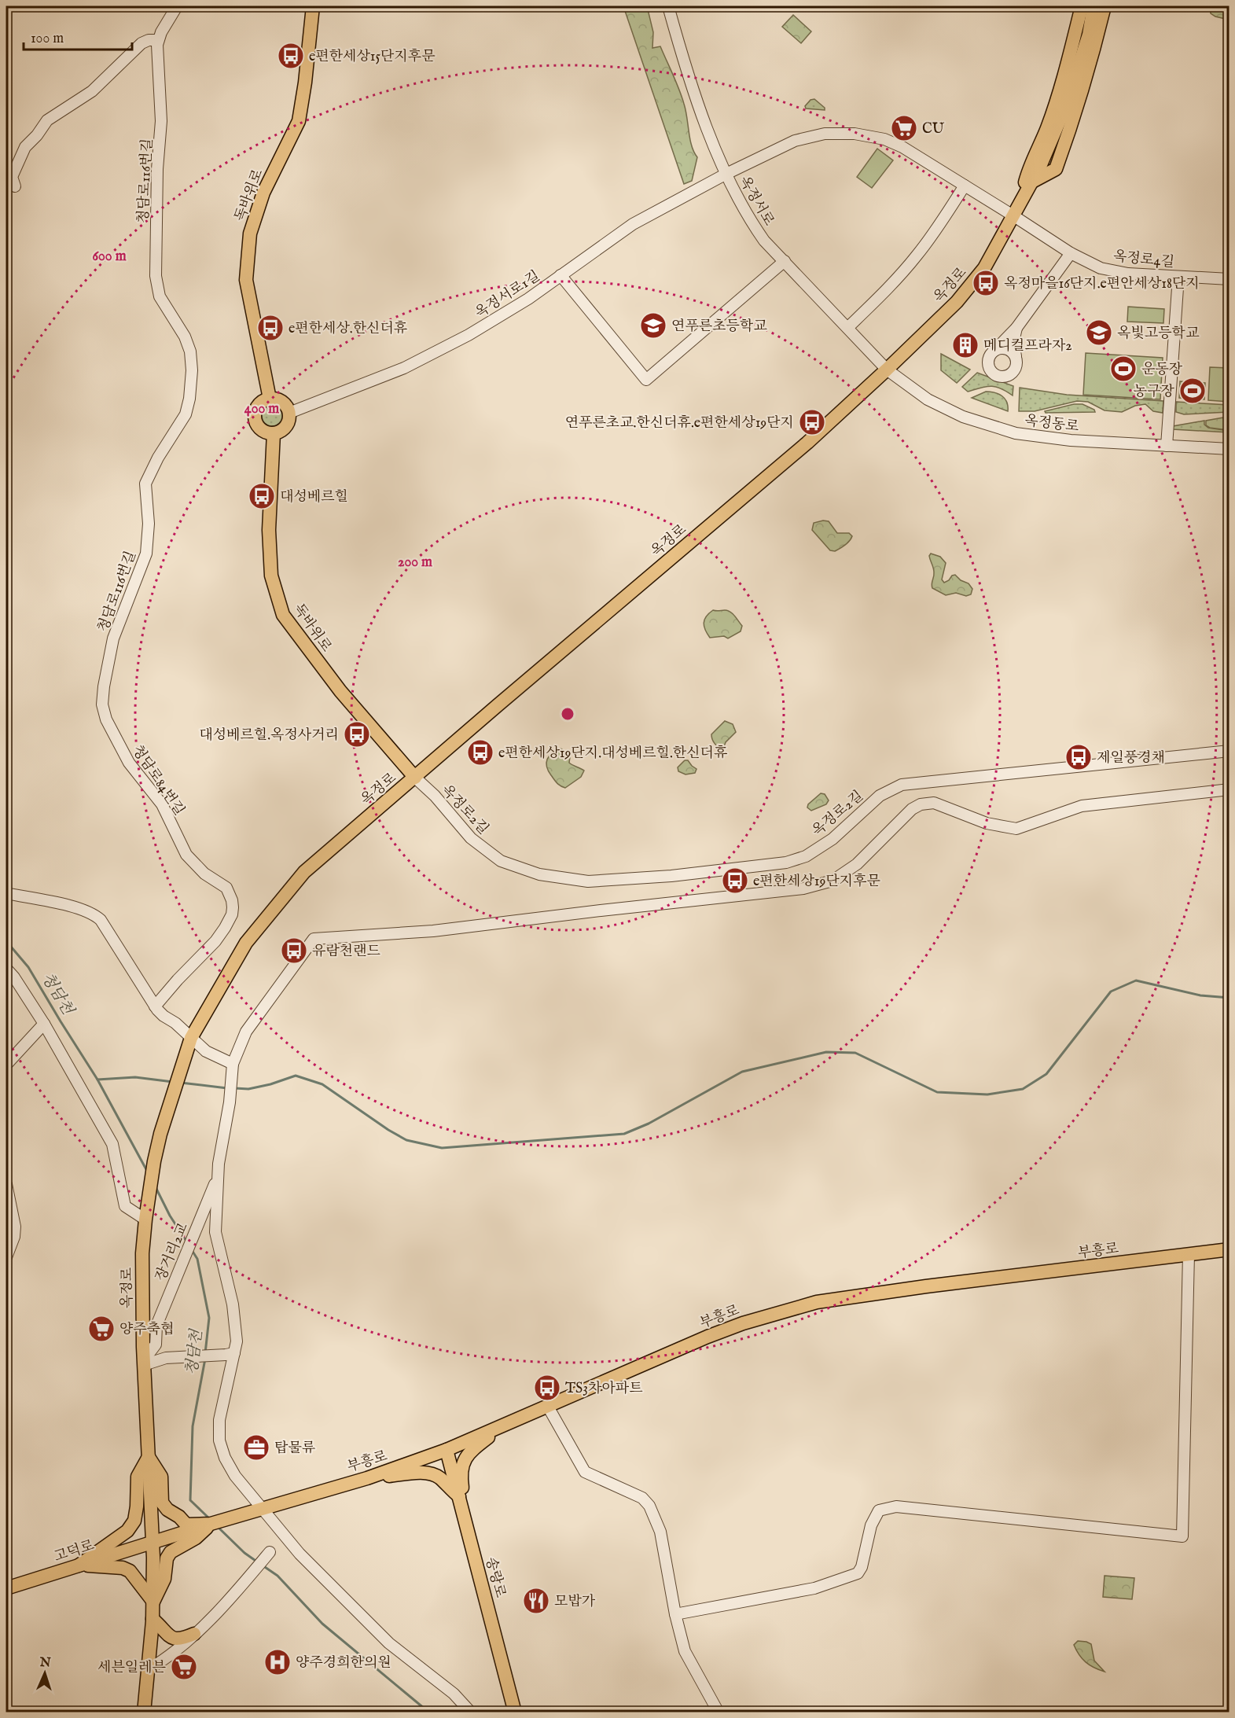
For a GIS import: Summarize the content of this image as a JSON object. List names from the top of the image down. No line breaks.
{"streets":{"main road":["독바위로","옥정로","부흥로","고덕로","송랑로"],"street":["청담로116번길","옥정서로","옥정로4길","옥정서로1길","옥정동로","청담로84번길","옥정로2길","장거리2교"]},"crossings":[["청담로116번길","청담로84번길"],["독바위로","옥정로"],["독바위로","옥정서로1길"],["독바위로","옥정로2길"],["옥정서로","옥정로"],["옥정서로","옥정서로1길"],["옥정서로","옥정동로"],["옥정로4길","옥정로"],["옥정로4길","옥정서로1길"],["옥정로","옥정동로"],["옥정로","옥정로2길"],["옥정로","장거리2교"],["옥정로","고덕로"],["부흥로","송랑로"]],"water":["청담천"],"places":{"bus stop":["e편한세상15단지후문","옥정마을16단지.e편안세상18단지","e편한세상.한신더휴","연푸른초교.한신더휴.e편한세상19단지","대성베르힐","대성베르힐.옥정사거리","e편한세상19단지.대성베르힐.한신더휴","제일풍경채","e편한세상19단지후문","유람천랜드","TS3차아파트"],"supermarket":["CU","양주축협","세븐일레븐"],"school or university":["연푸른초등학교","옥빛고등학교"],"building":["메디컬프라자2"],"sports":["운동장","농구장"],"office":["탑물류"],"restaurant":["모밥가"],"hospital":["양주경희한의원"]},"scale_bar":"100 m","north":"top","rings":["600 m","400 m","200 m"]}
